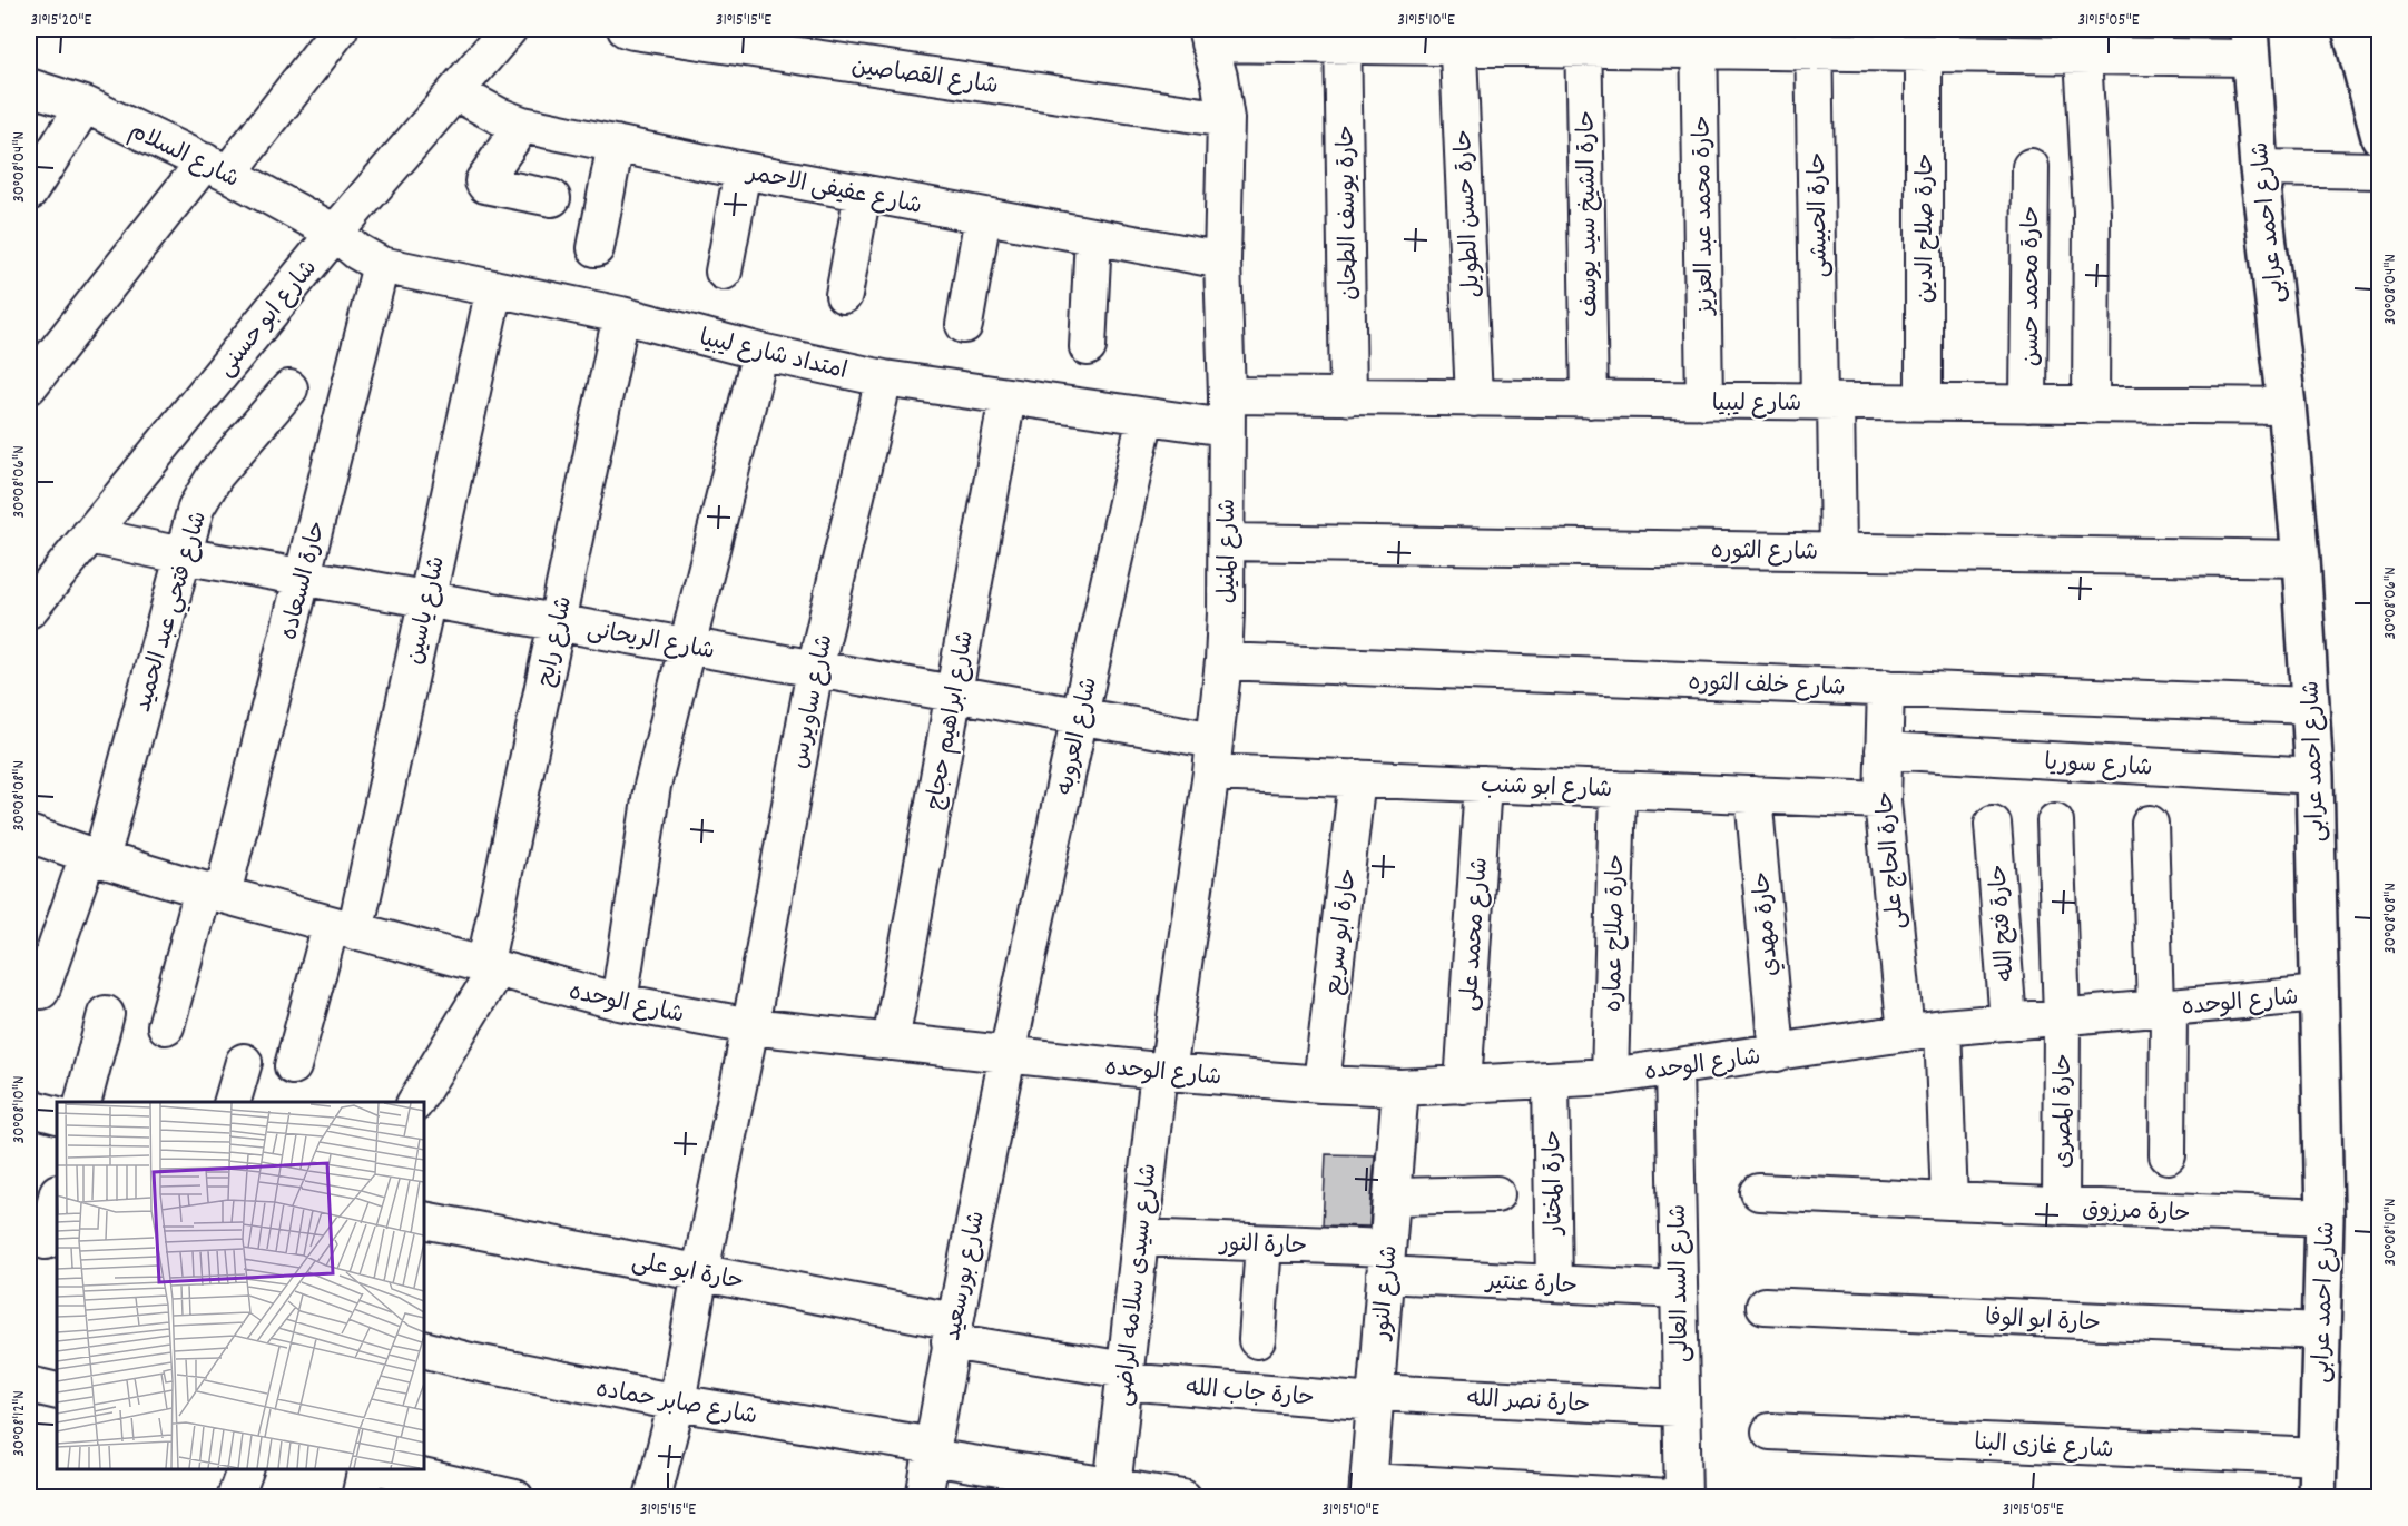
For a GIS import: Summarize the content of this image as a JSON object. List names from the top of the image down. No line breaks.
{"streets":{"street":["شارع القصاصين","شارع السلام","شارع عفيفى الاحمر","حارة يوسف الطحان","حارة حسن الطويل","حارة الشيخ سيد يوسف","حارة محمد عبد العزيز","حارة الحبيشى","شارع احمد عرابى","حارة صلاح الدين","حارة محمد حسن","شارع ابو حسنى","امتداد شارع ليبيا","شارع ليبيا","شارع الثوره","شارع المنيل","حارة السعاده","شارع ياسين","شارع فتحي عبد الحميد","شارع الريحانى","شارع رابح","شارع خلف الثوره","شارع ساويرس","شارع ابراهيم حجاج","شارع العروبه","شارع سوريا","شارع ابو شنب","حارة الحاج على","حارة فتح الله","حارة مهدي","حارة ابو سريع","حارة صلاح عماره","شارع محمد على","شارع الوحده","حارة المصرى","حارة المختار","حارة مرزوق","حارة النور","حارة ابو على","شارع بورسعيد","حارة عنتير","شارع السد العالى","شارع سيدى سلامه الراضى","شارع النور","حارة ابو الوفا","حارة جاب الله","حارة نصر الله","شارع صابر حماده","شارع غازى البنا"]},"crossings":[["شارع القصاصين","شارع المنيل"],["شارع السلام","شارع ابو حسنى"],["شارع السلام","امتداد شارع ليبيا"],["شارع عفيفى الاحمر","شارع ابو حسنى"],["شارع عفيفى الاحمر","شارع المنيل"],["حارة يوسف الطحان","شارع ليبيا"],["حارة حسن الطويل","شارع ليبيا"],["حارة الشيخ سيد يوسف","شارع ليبيا"],["حارة محمد عبد العزيز","شارع ليبيا"],["حارة الحبيشى","شارع ليبيا"],["حارة الحبيشى","شارع الثوره"],["شارع احمد عرابى","شارع ليبيا"],["شارع احمد عرابى","شارع الثوره"],["شارع احمد عرابى","شارع خلف الثوره"],["شارع احمد عرابى","شارع سوريا"],["شارع احمد عرابى","شارع الوحده"],["شارع احمد عرابى","حارة مرزوق"],["شارع احمد عرابى","حارة ابو الوفا"],["شارع احمد عرابى","شارع غازى البنا"],["حارة صلاح الدين","شارع ليبيا"],["حارة محمد حسن","شارع ليبيا"],["شارع ابو حسنى","امتداد شارع ليبيا"],["شارع ابو حسنى","شارع الريحانى"],["امتداد شارع ليبيا","شارع ليبيا"],["امتداد شارع ليبيا","شارع المنيل"],["امتداد شارع ليبيا","حارة السعاده"],["امتداد شارع ليبيا","شارع ياسين"],["امتداد شارع ليبيا","شارع رابح"],["امتداد شارع ليبيا","شارع ساويرس"],["امتداد شارع ليبيا","شارع ابراهيم حجاج"],["امتداد شارع ليبيا","شارع العروبه"],["شارع ليبيا","شارع المنيل"],["شارع الثوره","شارع المنيل"],["شارع المنيل","شارع الريحانى"],["شارع المنيل","شارع خلف الثوره"],["شارع المنيل","شارع ابو شنب"],["شارع المنيل","شارع الوحده"],["شارع المنيل","شارع سيدى سلامه الراضى"],["حارة السعاده","شارع الريحانى"],["حارة السعاده","شارع الوحده"],["شارع ياسين","شارع الريحانى"],["شارع ياسين","شارع الوحده"],["شارع فتحي عبد الحميد","شارع الريحانى"],["شارع فتحي عبد الحميد","شارع الوحده"],["شارع الريحانى","شارع رابح"],["شارع الريحانى","شارع ساويرس"],["شارع الريحانى","شارع ابراهيم حجاج"],["شارع الريحانى","شارع العروبه"],["شارع الريحانى","شارع ابو شنب"],["شارع رابح","شارع الوحده"],["شارع خلف الثوره","حارة الحاج على"],["شارع ساويرس","شارع الوحده"],["شارع ساويرس","حارة ابو على"],["شارع ساويرس","شارع صابر حماده"],["شارع ابراهيم حجاج","شارع الوحده"],["شارع العروبه","شارع الوحده"],["شارع العروبه","شارع بورسعيد"],["شارع سوريا","حارة الحاج على"],["شارع ابو شنب","حارة الحاج على"],["شارع ابو شنب","حارة مهدي"],["شارع ابو شنب","حارة ابو سريع"],["شارع ابو شنب","حارة صلاح عماره"],["شارع ابو شنب","شارع محمد على"],["حارة الحاج على","شارع الوحده"],["حارة فتح الله","شارع الوحده"],["حارة مهدي","شارع الوحده"],["حارة ابو سريع","شارع الوحده"],["حارة صلاح عماره","شارع الوحده"],["شارع محمد على","شارع الوحده"],["شارع الوحده","حارة المصرى"],["شارع الوحده","حارة المختار"],["شارع الوحده","شارع بورسعيد"],["شارع الوحده","شارع السد العالى"],["شارع الوحده","شارع سيدى سلامه الراضى"],["شارع الوحده","شارع النور"],["حارة المصرى","حارة مرزوق"],["حارة المختار","حارة عنتير"],["حارة النور","حارة عنتير"],["حارة النور","شارع سيدى سلامه الراضى"],["حارة النور","شارع النور"],["حارة ابو على","شارع بورسعيد"],["حارة ابو على","حارة جاب الله"],["شارع بورسعيد","حارة جاب الله"],["شارع بورسعيد","شارع صابر حماده"],["حارة عنتير","شارع السد العالى"],["حارة عنتير","شارع النور"],["شارع السد العالى","حارة نصر الله"],["شارع سيدى سلامه الراضى","حارة جاب الله"],["شارع سيدى سلامه الراضى","شارع صابر حماده"],["شارع النور","حارة جاب الله"],["شارع النور","حارة نصر الله"],["حارة جاب الله","حارة نصر الله"]],"coordinates":["31°15'20\"E","31°15'15\"E","31°15'10\"E","31°15'05\"E","30°08'04\"N","30°08'06\"N","30°08'08\"N","30°08'10\"N","30°08'12\"N"]}
